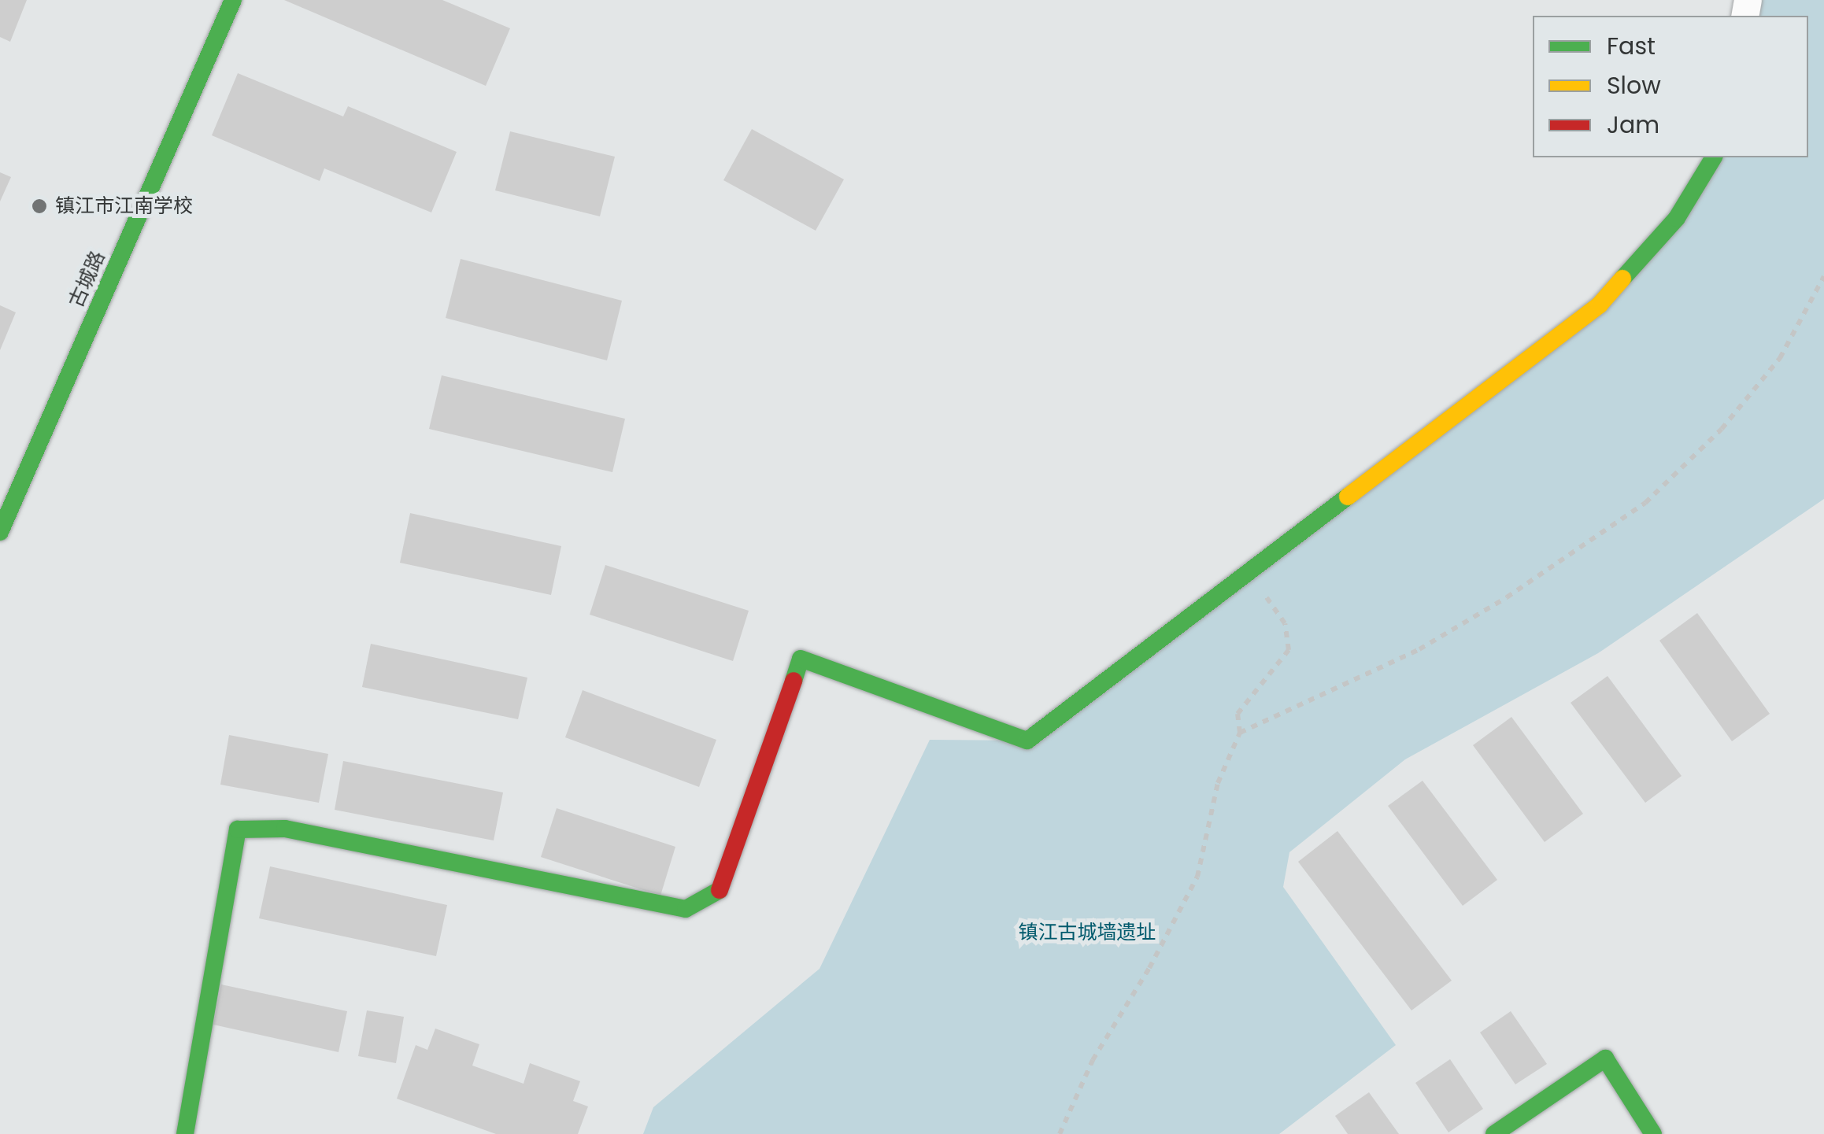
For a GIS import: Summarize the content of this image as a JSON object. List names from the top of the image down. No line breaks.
{"streets":{"street":["古城路"]},"parks":["镇江古城墙遗址"],"places":["镇江市江南学校"],"legend":["Fast","Slow","Jam"]}
